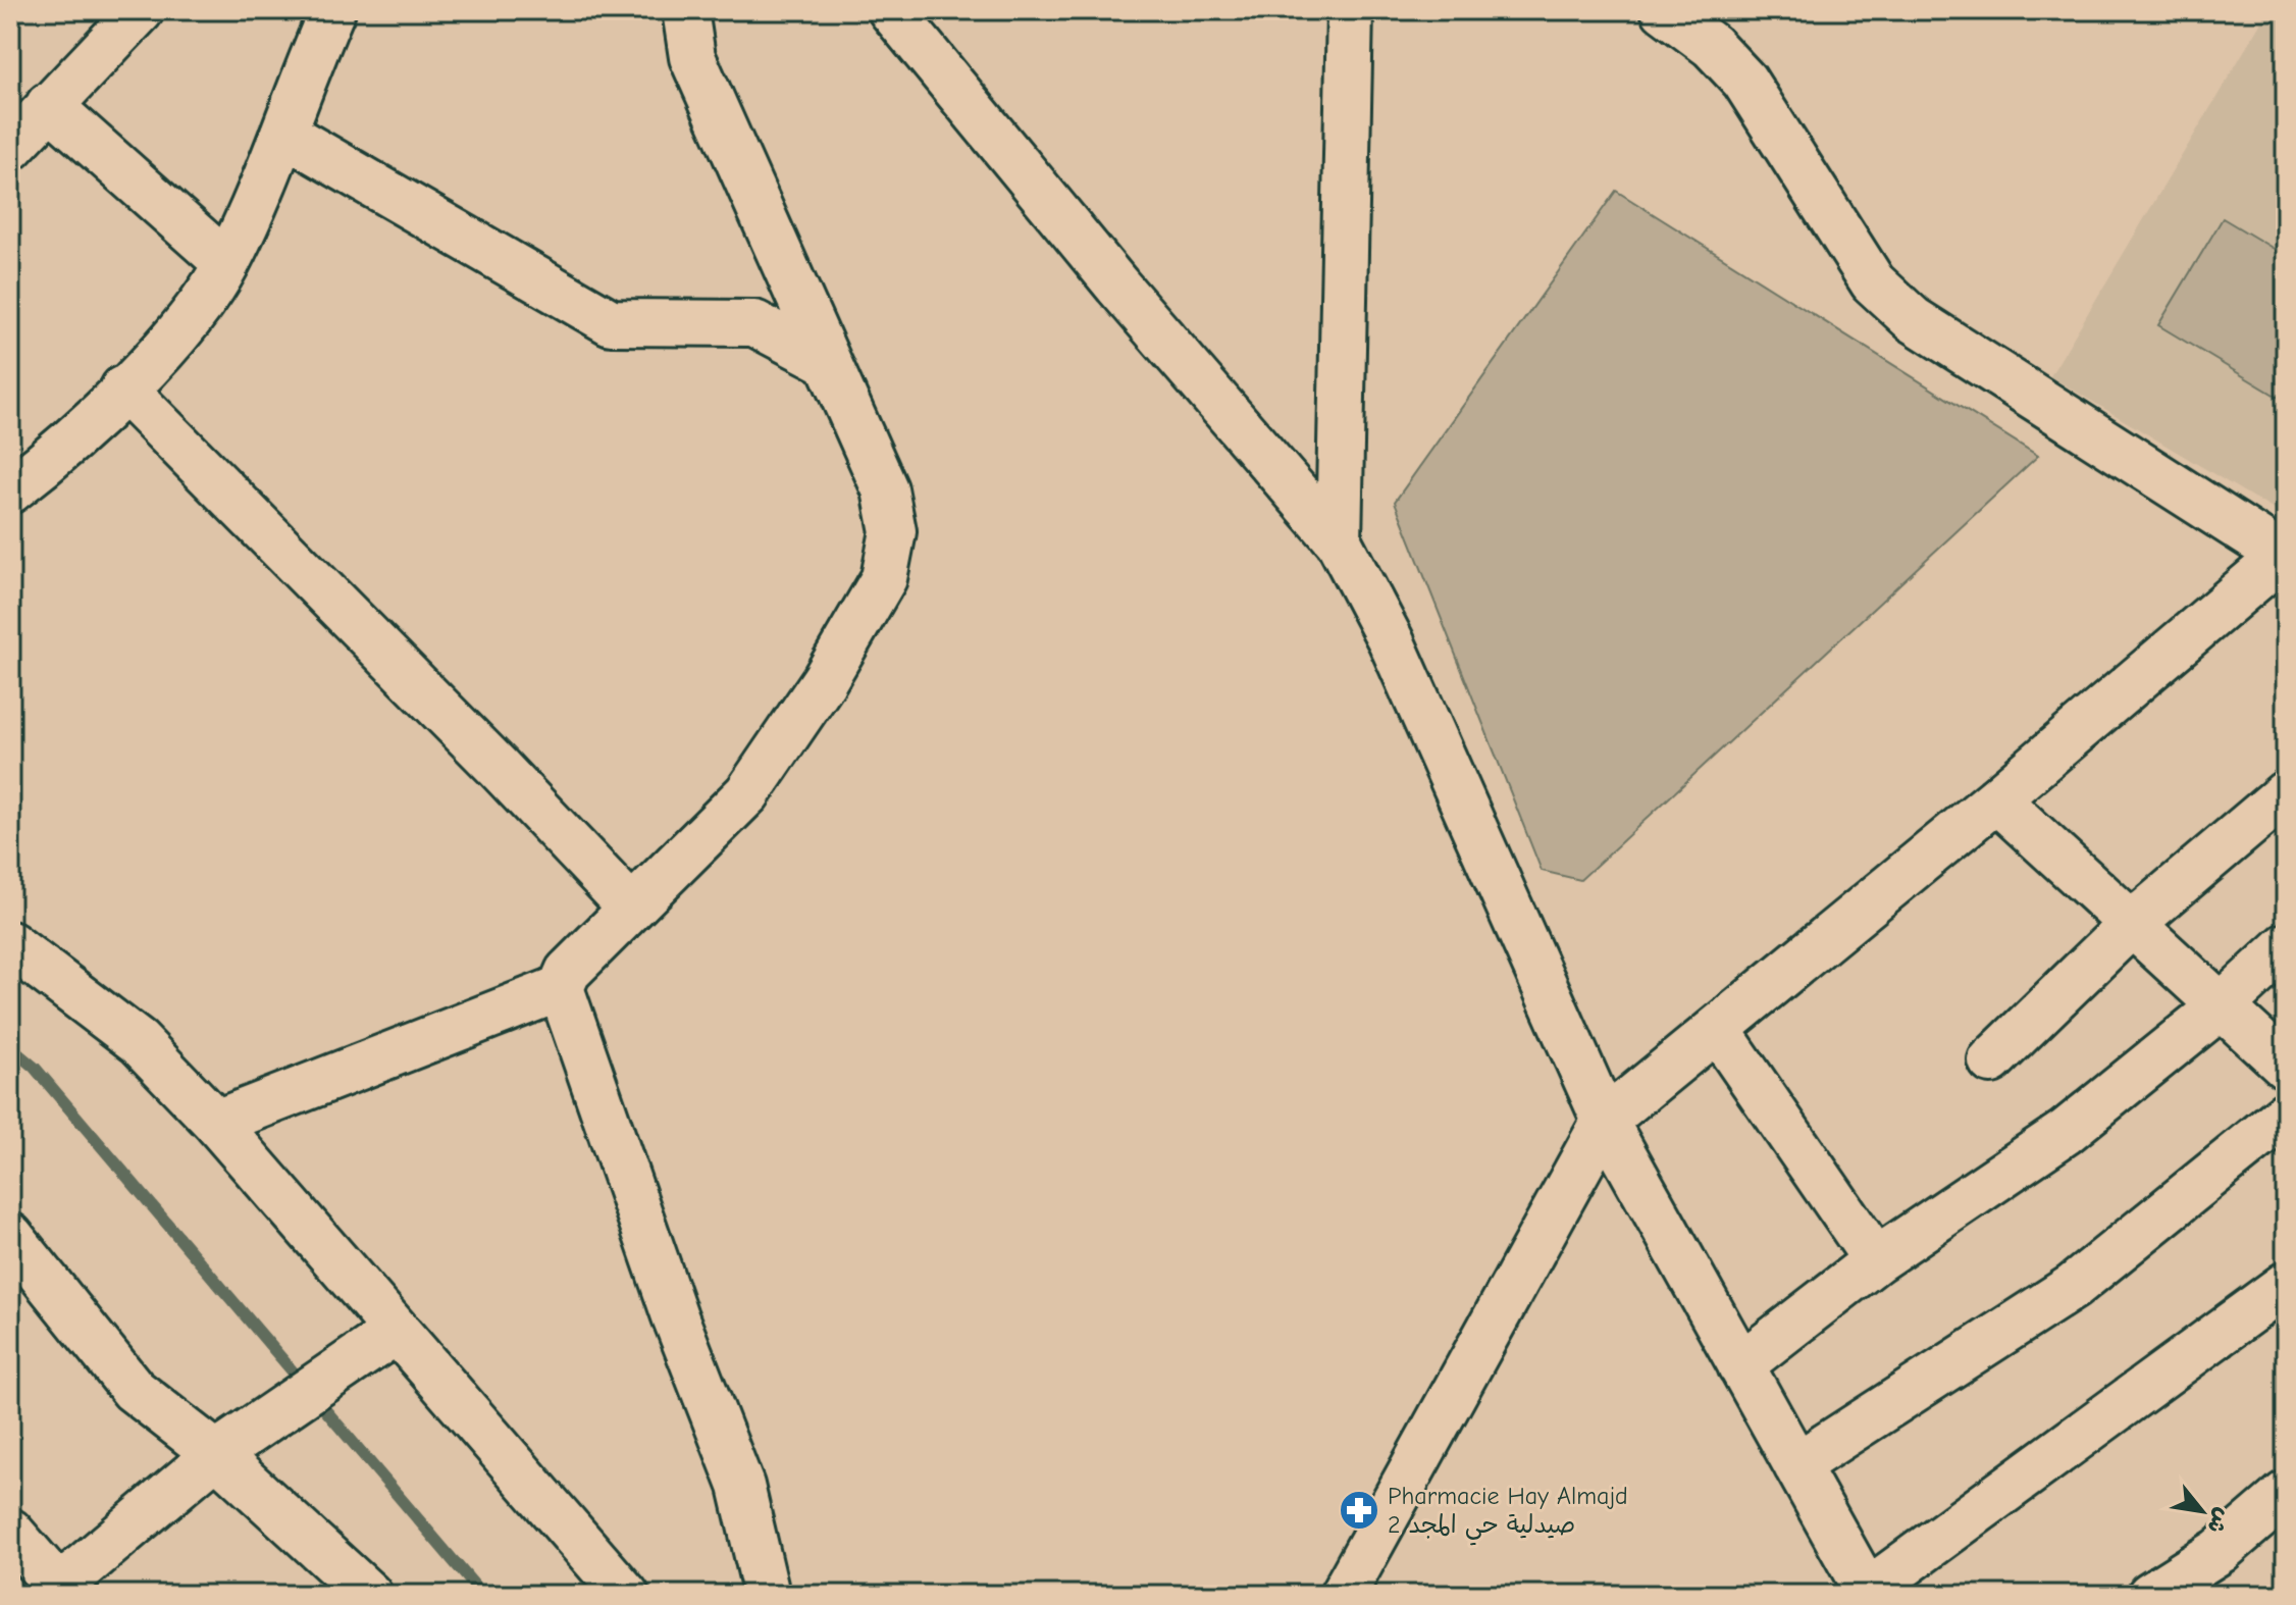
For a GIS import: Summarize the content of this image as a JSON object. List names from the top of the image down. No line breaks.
{"places":{"pharmacy":["Pharmacie Hay Almajd 2 صيدلية حي المجد"]},"north":"bottom right"}
